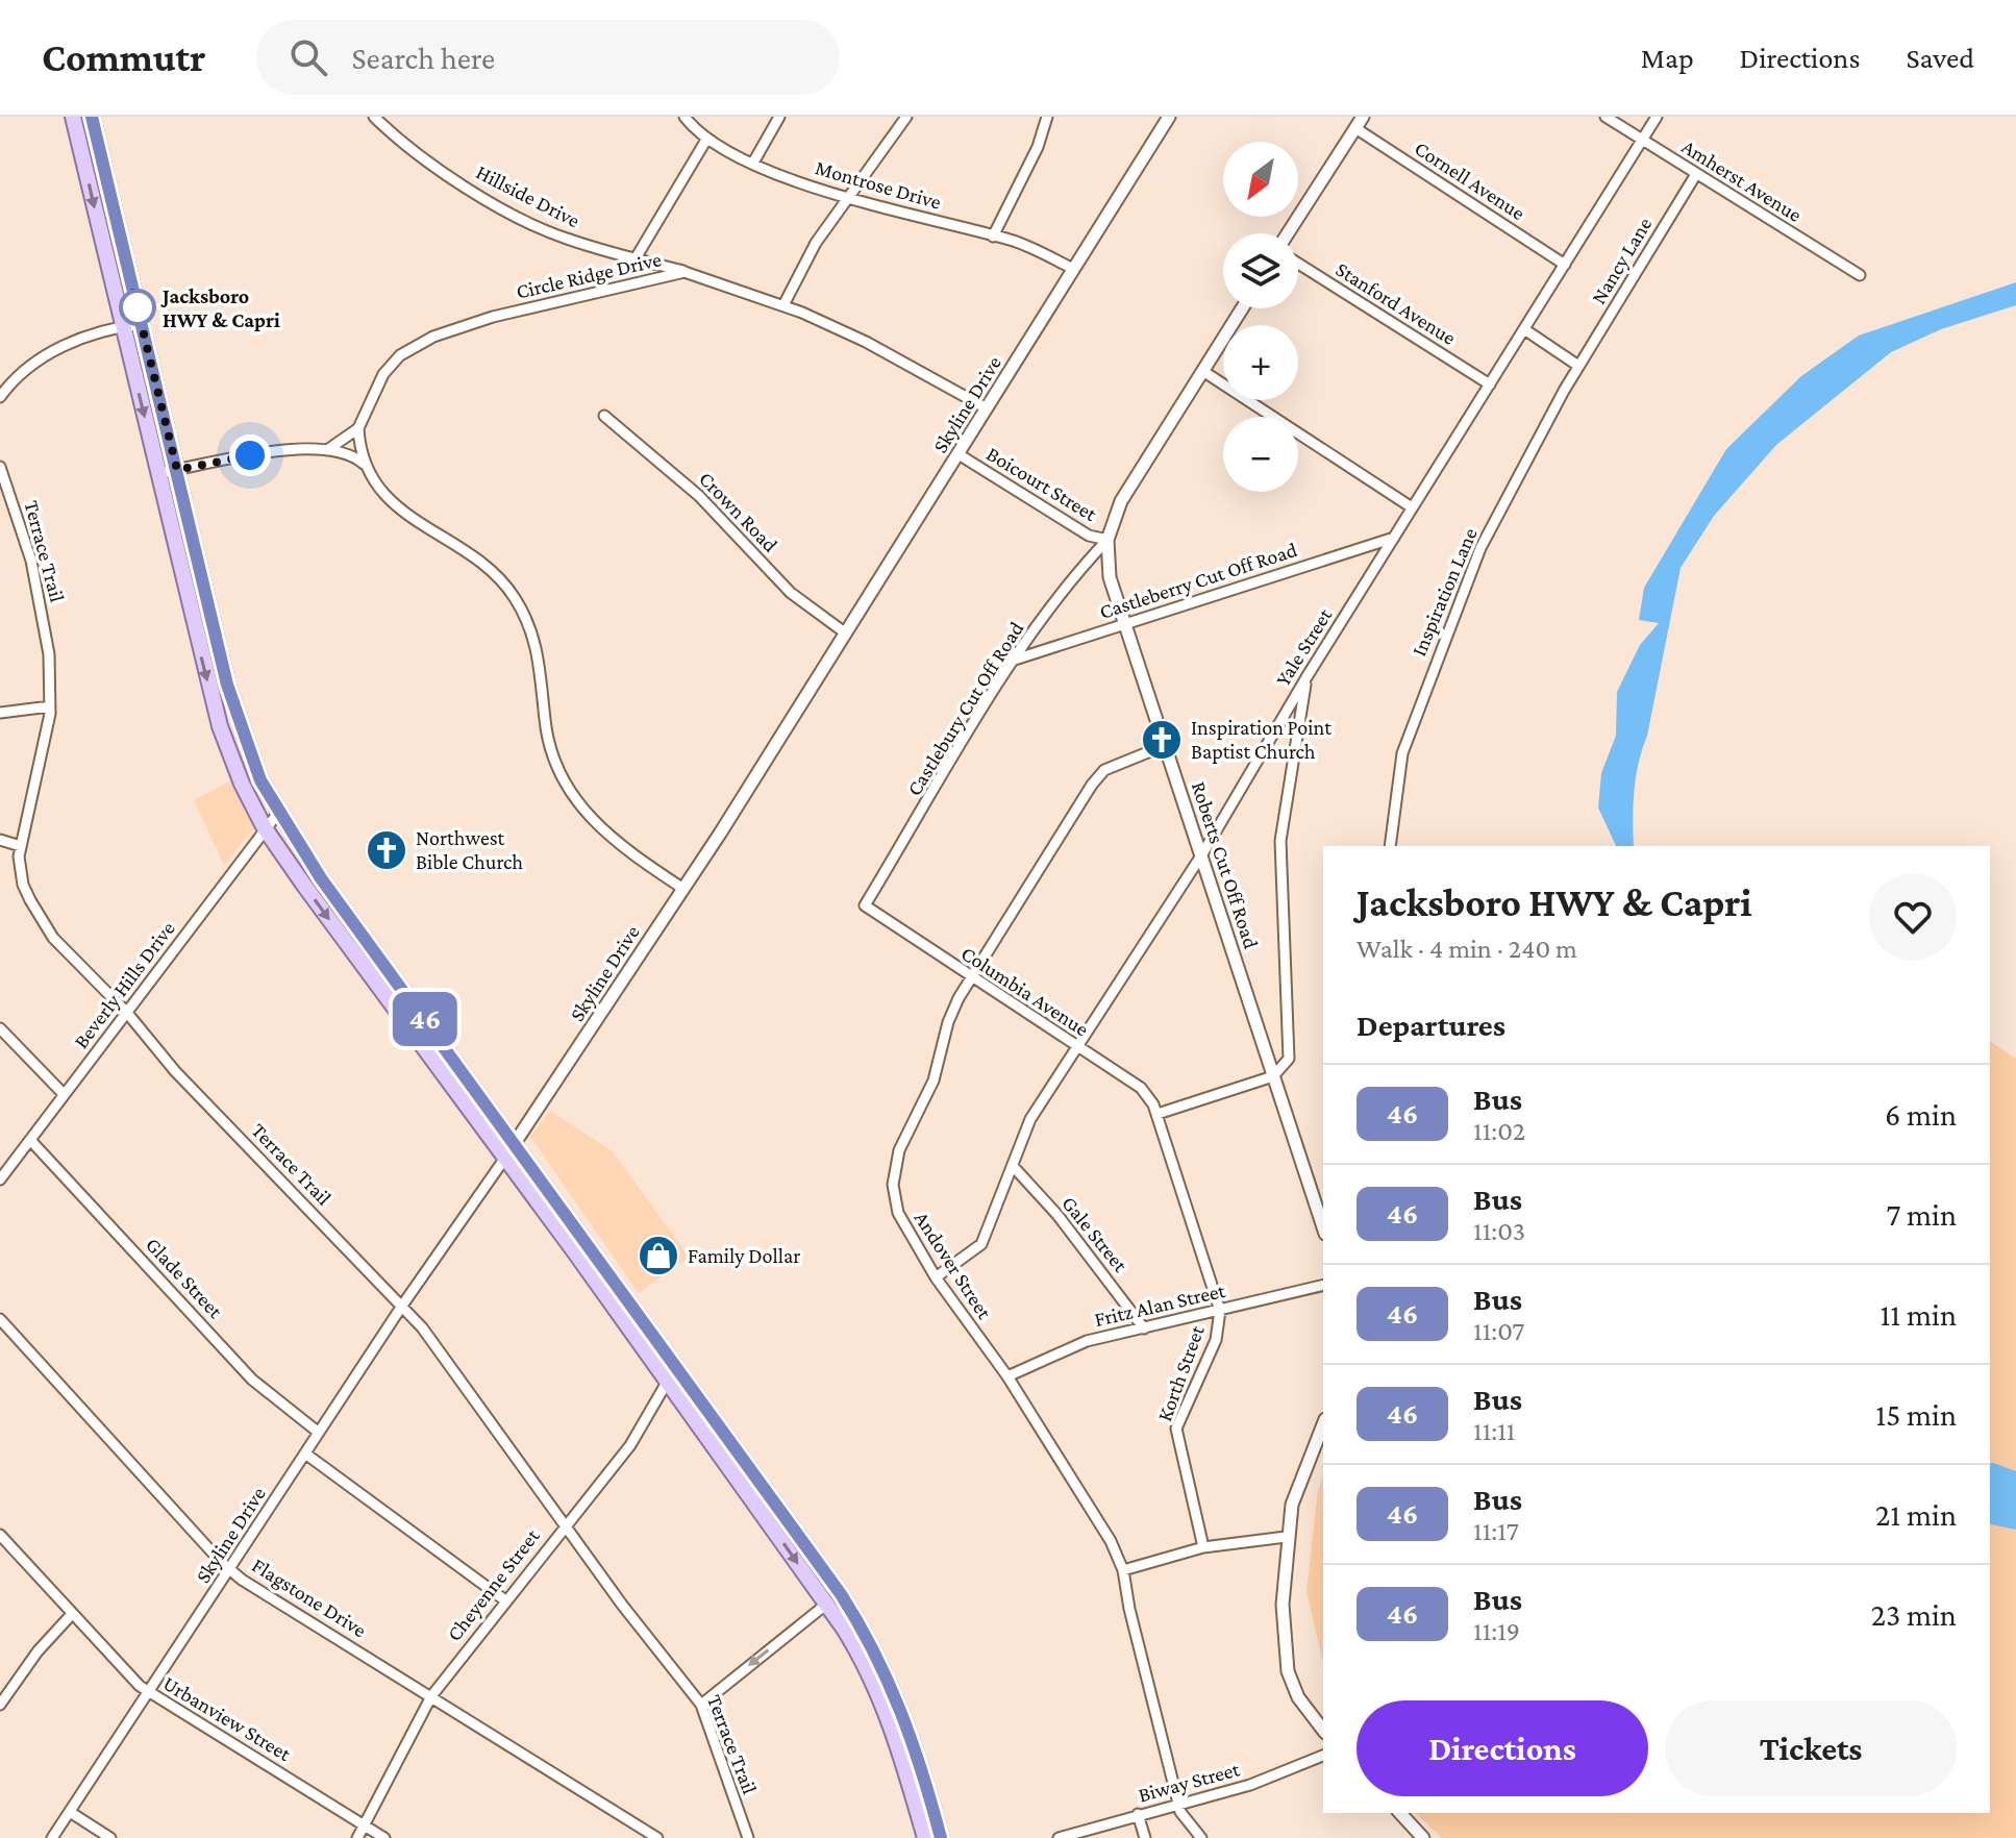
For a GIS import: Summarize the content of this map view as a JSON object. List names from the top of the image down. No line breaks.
{"streets":{"street":["Cornell Avenue","Amherst Avenue","Montrose Drive","Hillside Drive","Nancy Lane","Circle Ridge Drive","Stanford Avenue","Skyline Drive","Boicourt Street","Crown Road","Terrace Trail","Castleberry Cut Off Road","Inspiration Lane","Yale Street","Castlebury Cut Off Road","Roberts Cut Off Road","Beverly Hills Drive","Columbia Avenue","Gale Street","Andover Street","Glade Street","Fritz Alan Street","Korth Street","Cheyenne Street","Flagstone Drive","Urbanview Street","Biway Street"]},"crossings":[["Cornell Avenue","Yale Street"],["Amherst Avenue","Nancy Lane"],["Amherst Avenue","Yale Street"],["Montrose Drive","Skyline Drive"],["Hillside Drive","Circle Ridge Drive"],["Nancy Lane","Inspiration Lane"],["Circle Ridge Drive","Skyline Drive"],["Stanford Avenue","Yale Street"],["Skyline Drive","Boicourt Street"],["Skyline Drive","Crown Road"],["Skyline Drive","Terrace Trail"],["Skyline Drive","Glade Street"],["Skyline Drive","Flagstone Drive"],["Skyline Drive","Urbanview Street"],["Boicourt Street","Castlebury Cut Off Road"],["Boicourt Street","Roberts Cut Off Road"],["Terrace Trail","Beverly Hills Drive"],["Terrace Trail","Cheyenne Street"],["Castleberry Cut Off Road","Yale Street"],["Castleberry Cut Off Road","Castlebury Cut Off Road"],["Castleberry Cut Off Road","Roberts Cut Off Road"],["Yale Street","Roberts Cut Off Road"],["Yale Street","Columbia Avenue"],["Yale Street","Gale Street"],["Yale Street","Andover Street"],["Castlebury Cut Off Road","Roberts Cut Off Road"],["Castlebury Cut Off Road","Columbia Avenue"],["Roberts Cut Off Road","Andover Street"],["Beverly Hills Drive","Glade Street"],["Columbia Avenue","Andover Street"],["Columbia Avenue","Korth Street"],["Gale Street","Fritz Alan Street"],["Andover Street","Fritz Alan Street"],["Andover Street","Biway Street"],["Fritz Alan Street","Korth Street"],["Cheyenne Street","Flagstone Drive"],["Cheyenne Street","Urbanview Street"]],"places":{"other":["Jacksboro HWY & Capri"],"church":["Inspiration Point Baptist Church","Northwest Bible Church"],"shop":["Family Dollar"]},"lines":["bus line 46"],"north":"bottom left","page":{"header":"Commutr","search":"Search here","nav":["Map","Directions","Saved"],"on_map":"46","map_buttons":["+","−"],"heading":[["Jacksboro HWY & Capri","Walk · 4 min · 240 m"],"Departures"],"list":[{"mark":"46","name":"Bus","note":"11:02","value":"6 min"},{"mark":"46","name":"Bus","note":"11:03","value":"7 min"},{"mark":"46","name":"Bus","note":"11:07","value":"11 min"},{"mark":"46","name":"Bus","note":"11:11","value":"15 min"},{"mark":"46","name":"Bus","note":"11:17","value":"21 min"},{"mark":"46","name":"Bus","note":"11:19","value":"23 min"}],"buttons":["Directions","Tickets"]}}
